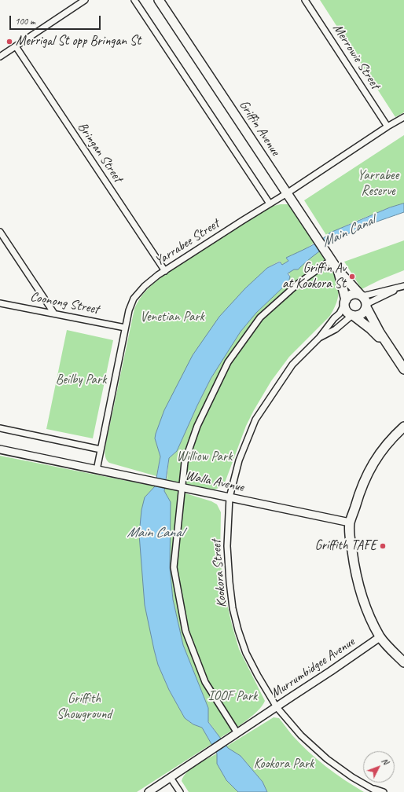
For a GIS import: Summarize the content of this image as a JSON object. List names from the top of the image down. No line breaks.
{"streets":{"main road":["Griffin Avenue"],"street":["Merrowie Street","Bringan Street","Yarrabee Street","Coonong Street","Walla Avenue","Kookora Street","Murrumbidgee Avenue"]},"crossings":[["Merrowie Street","Yarrabee Street"],["Griffin Avenue","Yarrabee Street"],["Griffin Avenue","Kookora Street"],["Bringan Street","Yarrabee Street"],["Yarrabee Street","Coonong Street"],["Yarrabee Street","Walla Avenue"],["Walla Avenue","Kookora Street"],["Kookora Street","Murrumbidgee Avenue"]],"water":["Main Canal"],"parks":["Yarrabee Reserve","Venetian Park","Beilby Park","Williow Park","IOOF Park","Griffith Showground","Kookora Park"],"places":["Merrigal St opp Bringan St","Griffin Av at Kookora St","Griffith TAFE"],"scale_bar":"100 m","north":"top right"}
